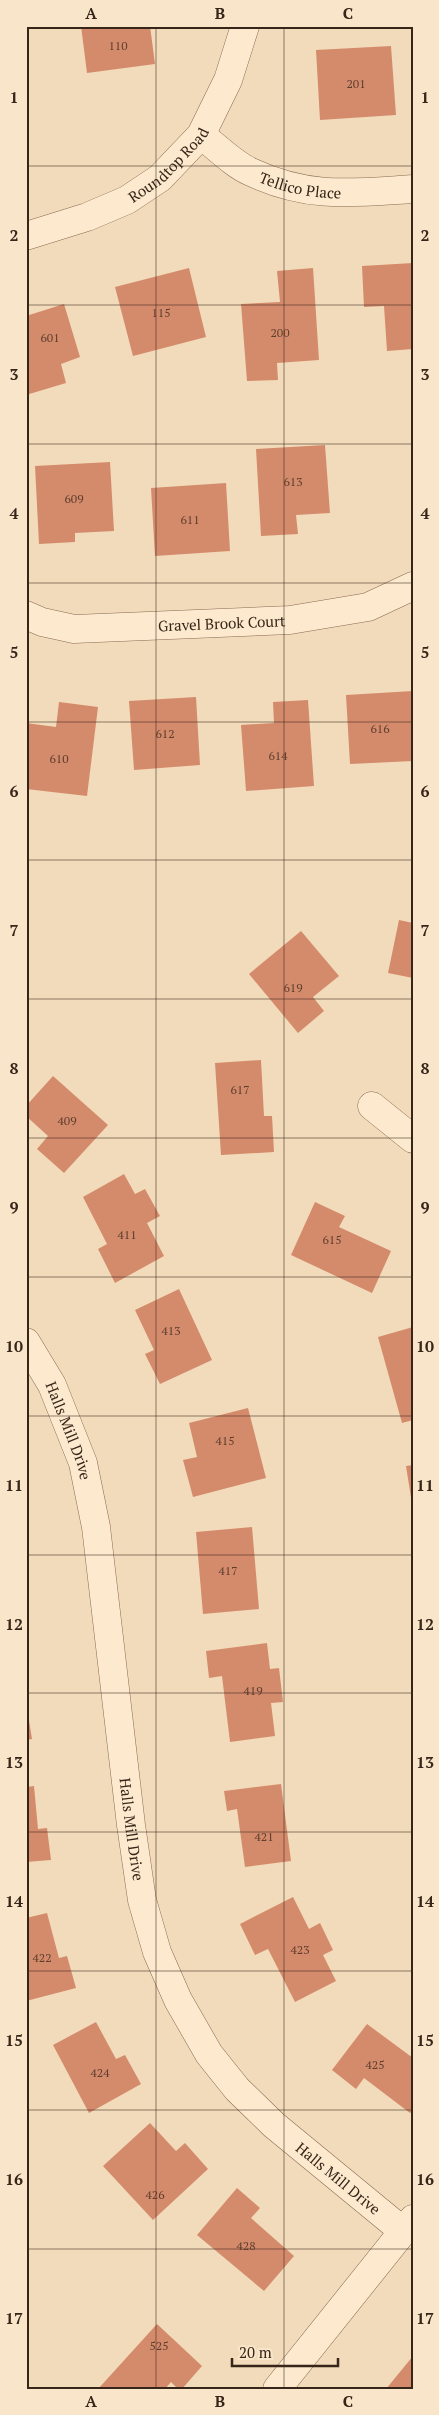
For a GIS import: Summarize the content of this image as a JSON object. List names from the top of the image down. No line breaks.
{"streets":{"street":["Roundtop Road","Tellico Place","Gravel Brook Court","Halls Mill Drive"]},"crossings":[["Roundtop Road","Tellico Place"]],"house_numbers":["110","201","115","200","601","613","609","611","616","612","614","610","619","617","409","411","615","413","415","417","419","421","423","422","425","424","426","428","525"],"scale_bar":"20 m","grid":{"columns":["A","B","C"],"rows":["1","2","3","4","5","6","7","8","9","10","11","12","13","14","15","16","17"]}}
